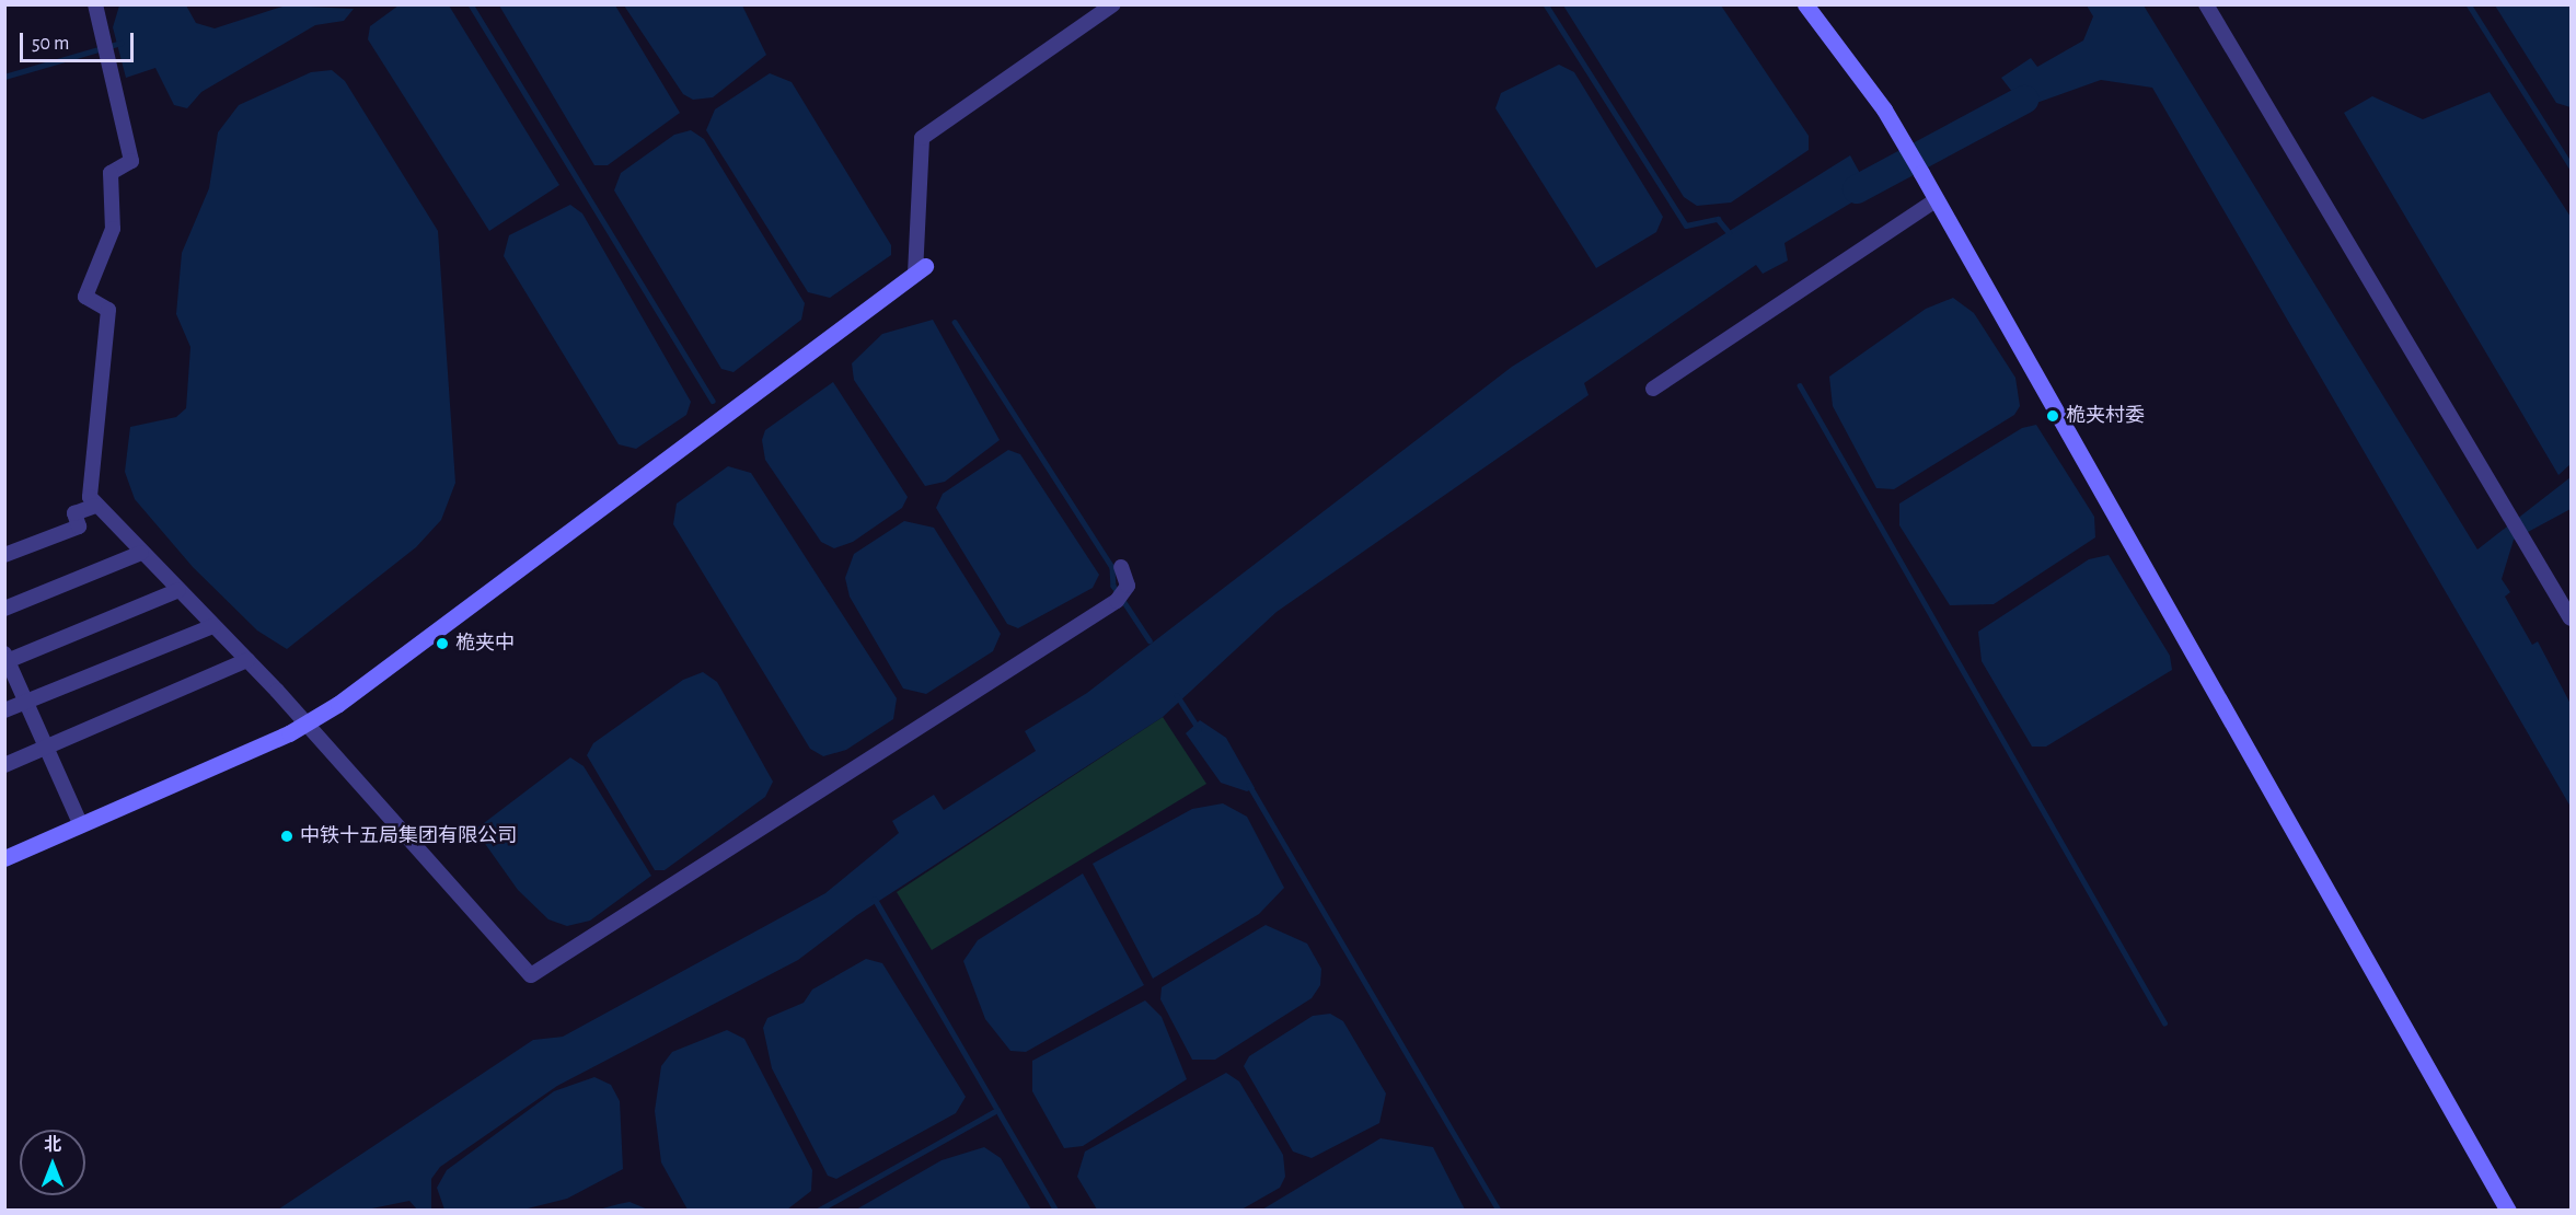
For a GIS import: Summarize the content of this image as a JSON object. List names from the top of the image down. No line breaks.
{"places":["桅夹村委","桅夹中","中铁十五局集团有限公司"],"scale_bar":"50 m","north":"top"}
